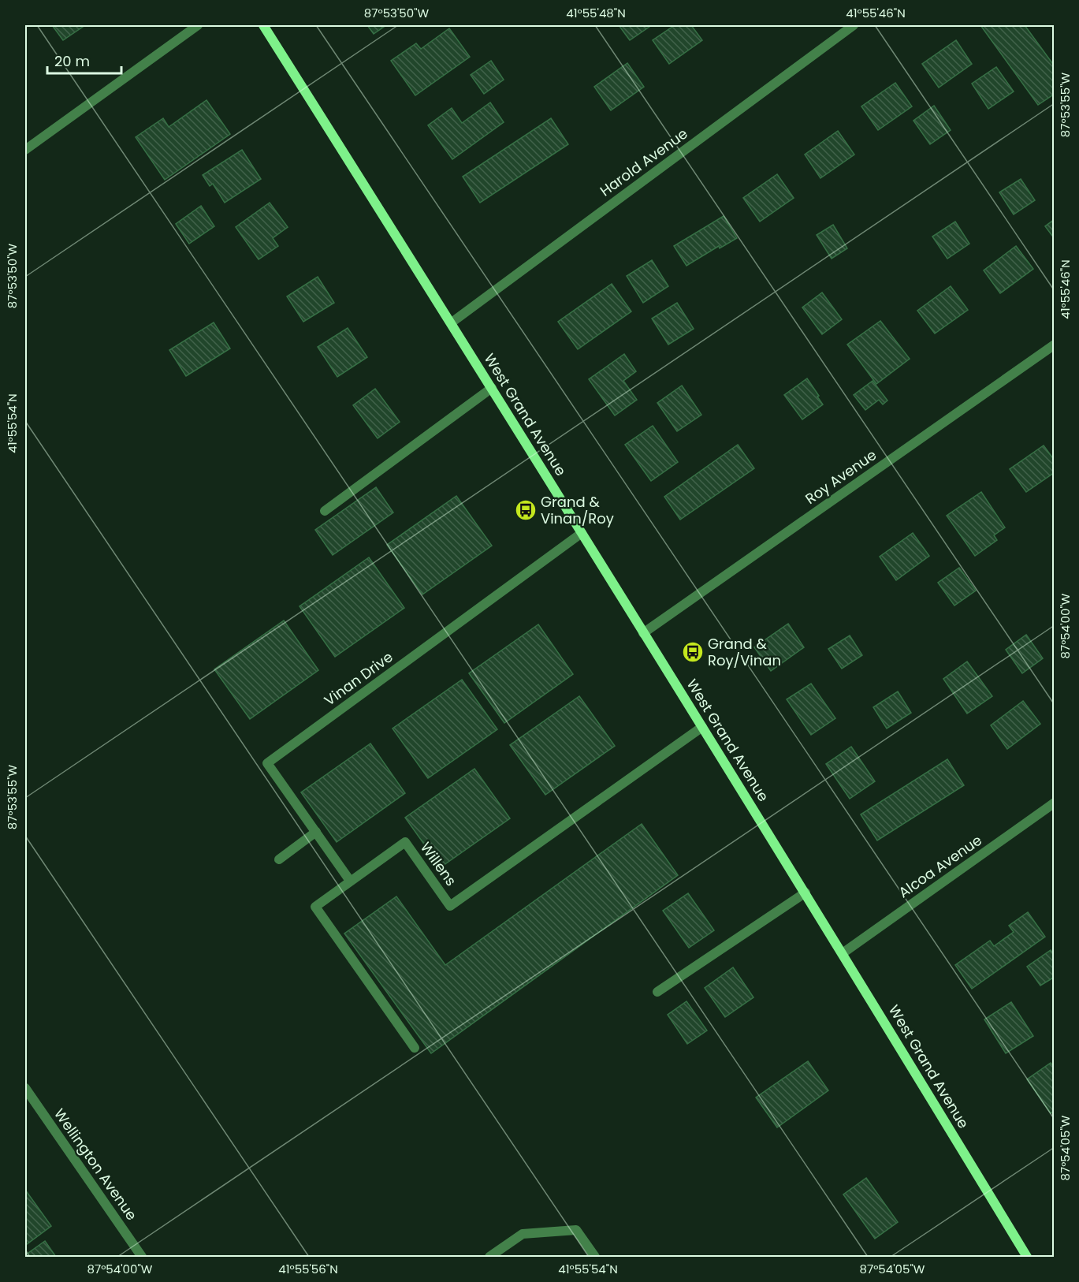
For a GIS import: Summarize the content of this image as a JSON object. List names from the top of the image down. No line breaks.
{"streets":{"main road":["West Grand Avenue"],"street":["Harold Avenue","Roy Avenue","Vinan Drive","Willens","Alcoa Avenue","Wellington Avenue"]},"crossings":[["Harold Avenue","West Grand Avenue"],["West Grand Avenue","Roy Avenue"],["West Grand Avenue","Vinan Drive"],["West Grand Avenue","Willens"],["West Grand Avenue","Alcoa Avenue"],["Vinan Drive","Willens"]],"places":{"bus stop":["Grand & Vinan/Roy","Grand & Roy/Vinan"]},"scale_bar":"20 m","coordinates":["87°53'50\"W","41°55'48\"N","41°55'46\"N","87°53'55\"W","41°55'54\"N","87°54'00\"W","87°54'05\"W","41°55'56\"N"]}
